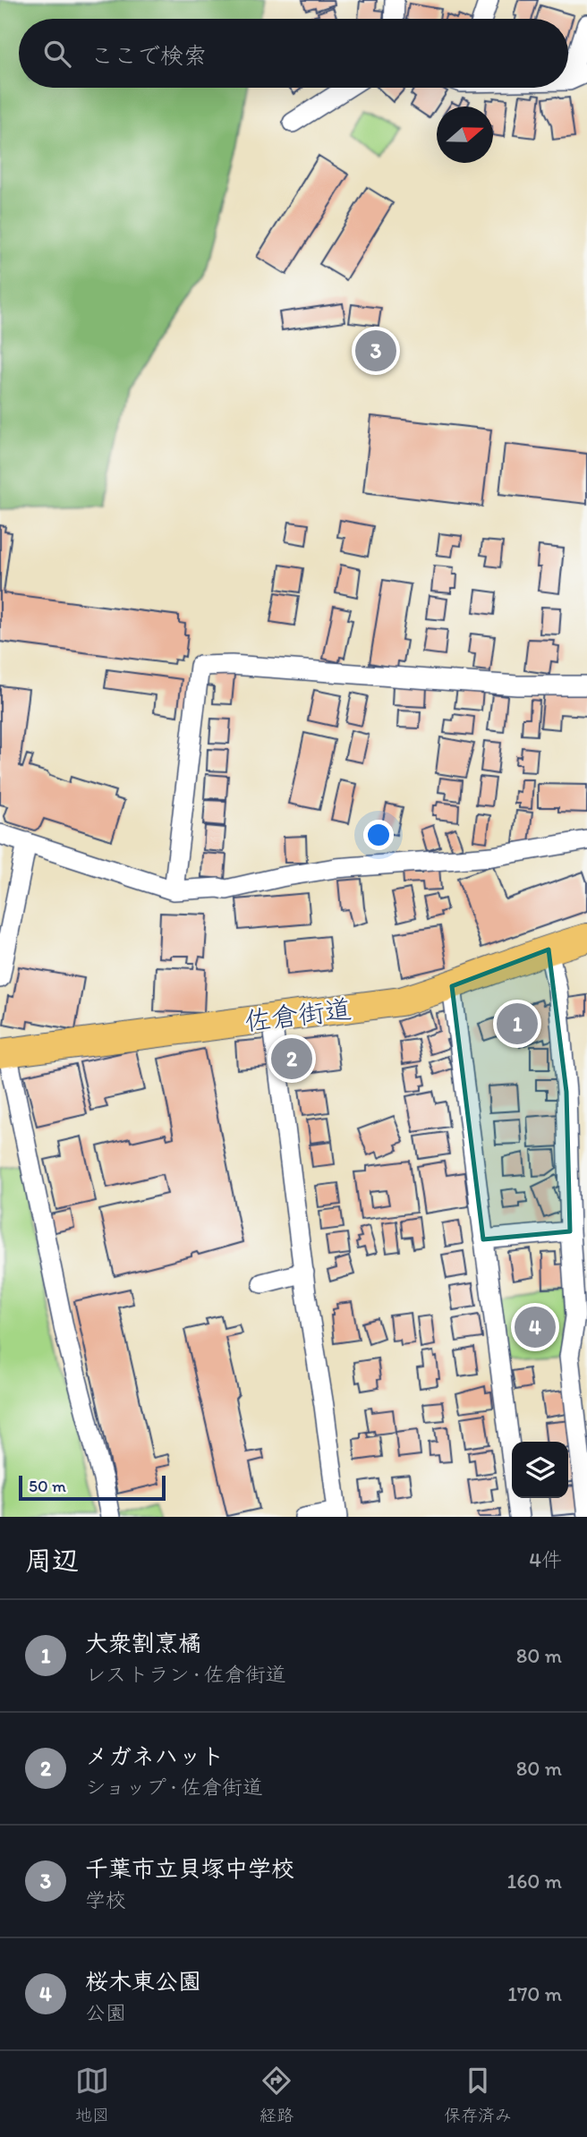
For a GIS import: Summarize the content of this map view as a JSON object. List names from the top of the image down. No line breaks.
{"streets":{"highway":["佐倉街道"]},"scale_bar":"50 m","north":"right","page":{"search":"ここで検索","pins":["3","1","2","4"],"scale":"50 m","heading":["周辺","4件"],"list":[{"mark":"1","name":"大衆割烹橘","note":"レストラン · 佐倉街道","value":"80 m"},{"mark":"2","name":"メガネハット","note":"ショップ · 佐倉街道","value":"80 m"},{"mark":"3","name":"千葉市立貝塚中学校","note":"学校","value":"160 m"},{"mark":"4","name":"桜木東公園","note":"公園","value":"170 m"}],"nav":["地図","経路","保存済み"]}}
